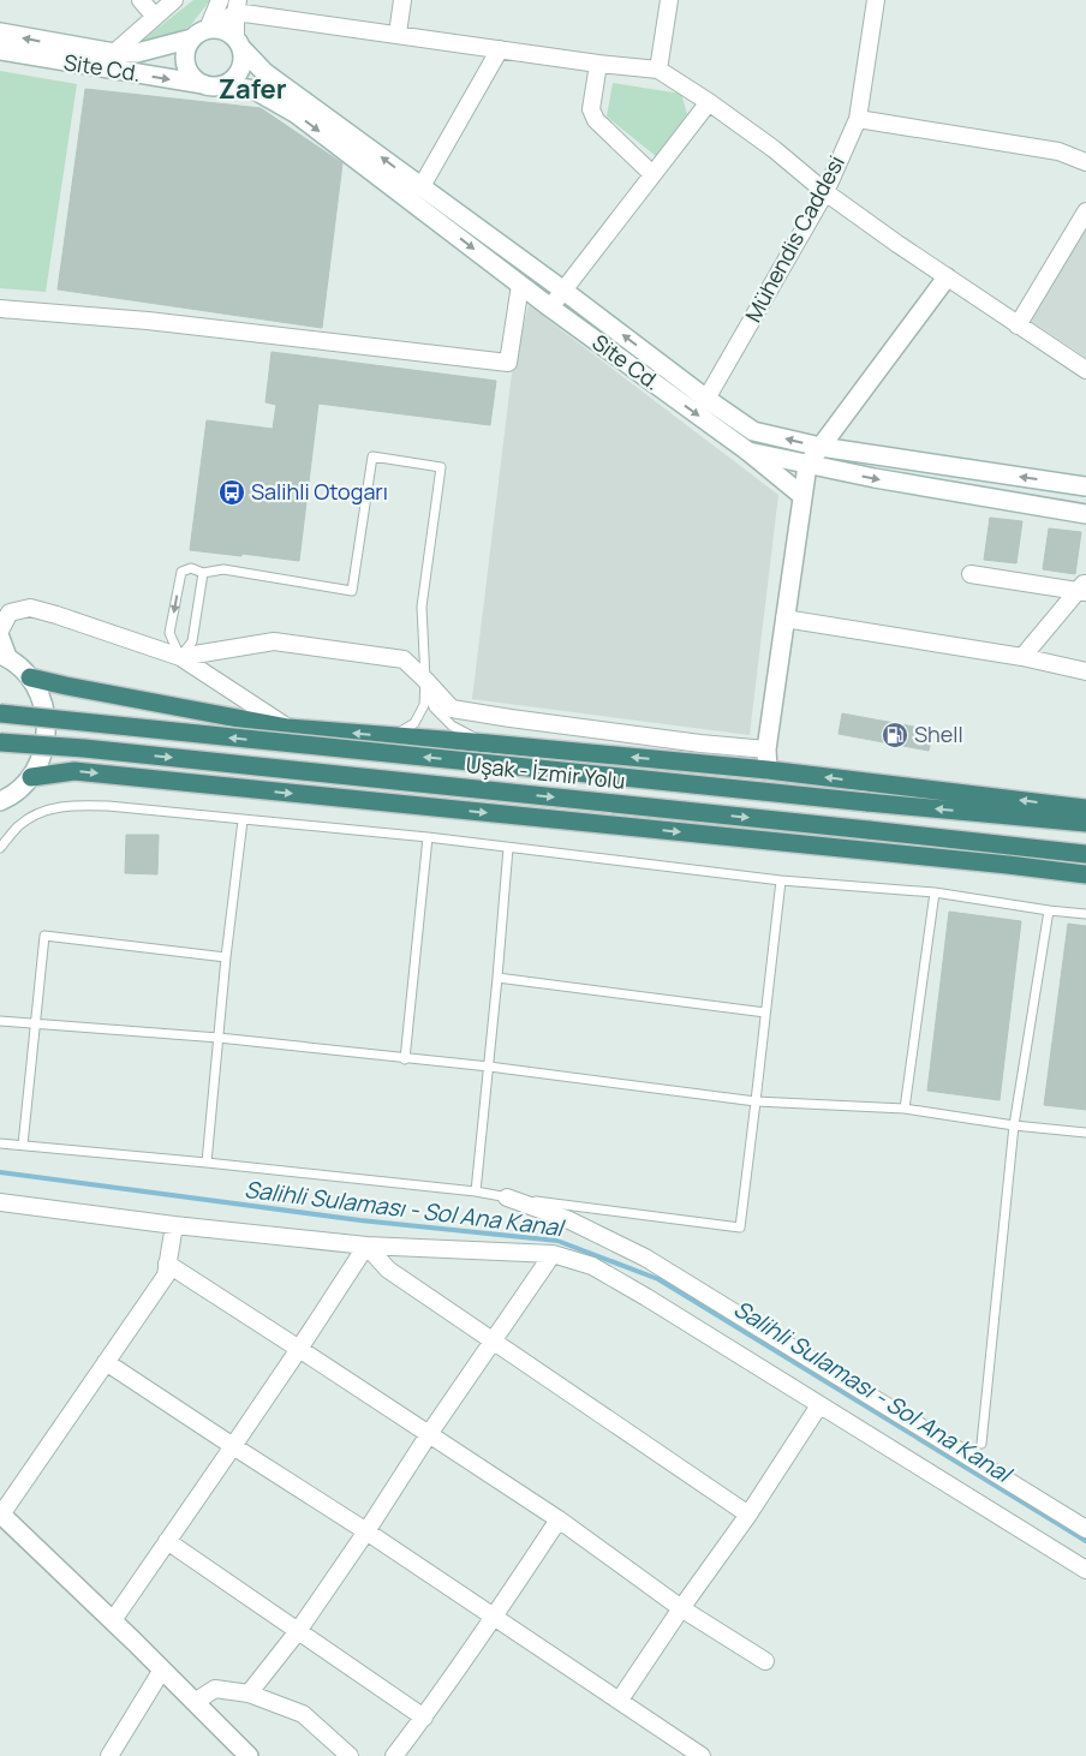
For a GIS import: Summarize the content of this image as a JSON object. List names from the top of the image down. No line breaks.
{"streets":{"highway":["Uşak - İzmir Yolu"],"main road":["Site Cd."],"street":["Mühendis Caddesi"]},"crossings":[["Site Cd.","Mühendis Caddesi"]],"districts":["Zafer"],"water":["Salihli Sulaması - Sol Ana Kanal"],"places":{"bus stop":["Salihli Otogarı"],"fuel station":["Shell"]}}
